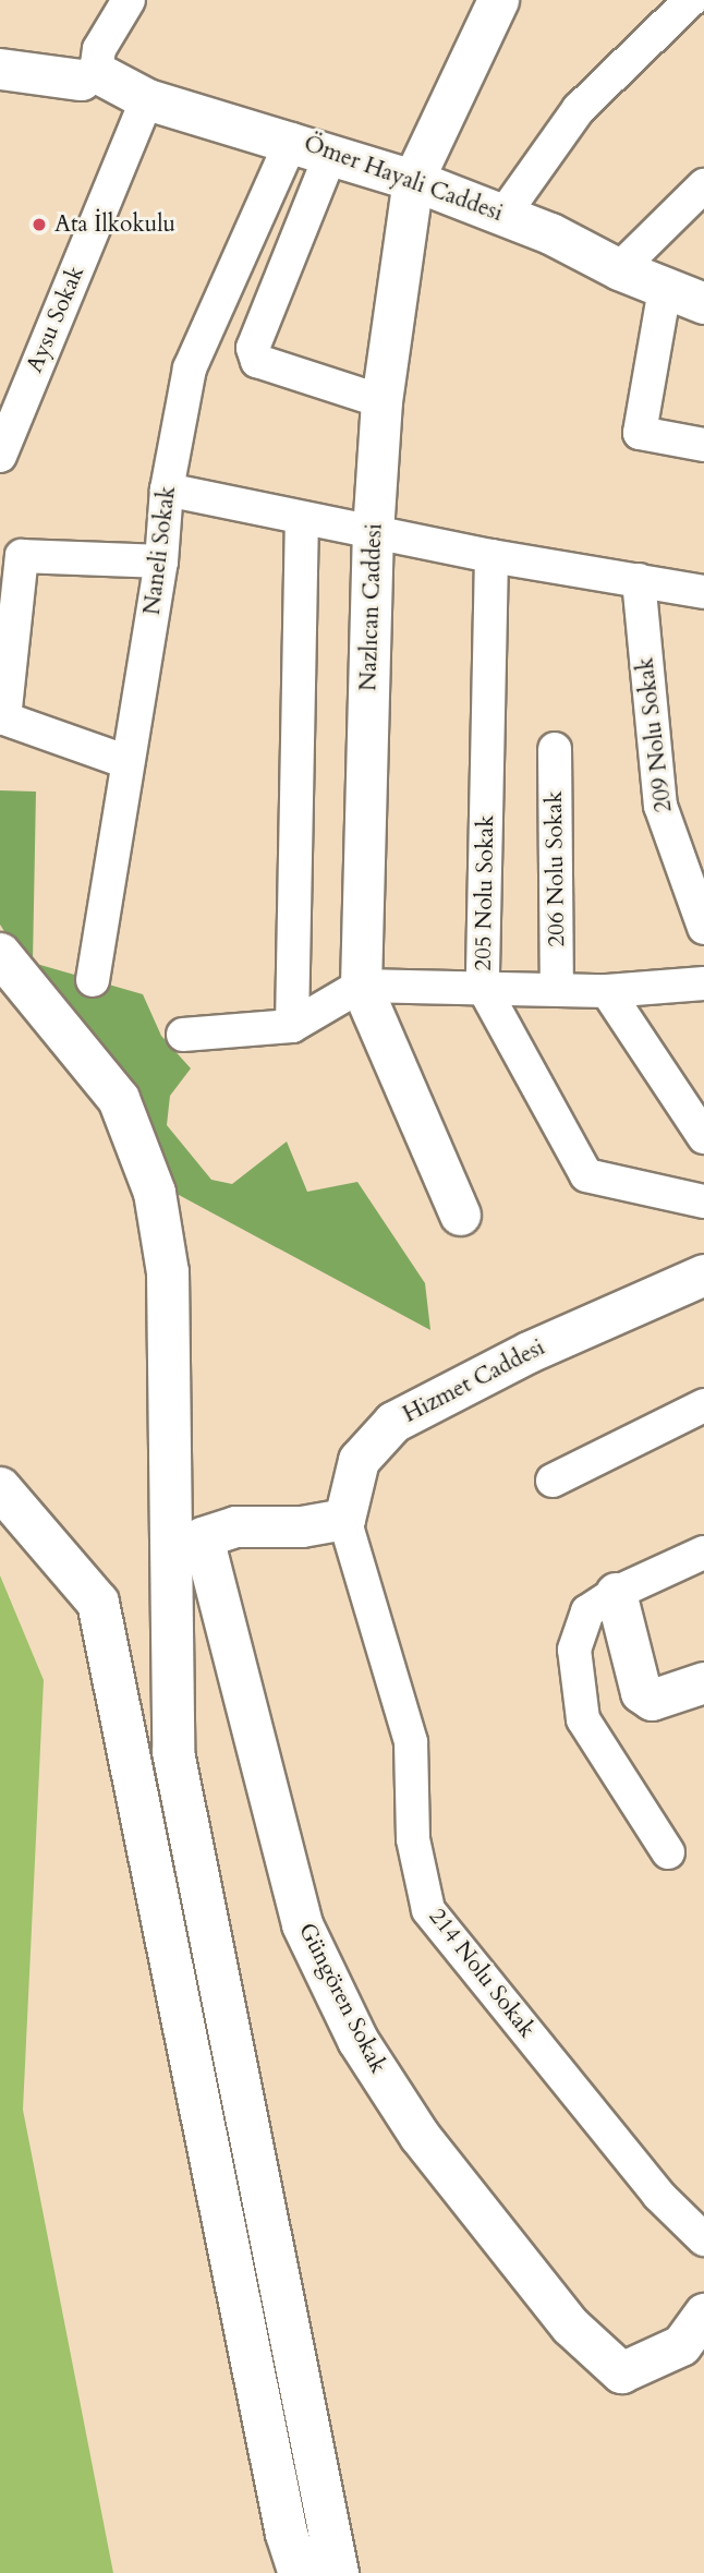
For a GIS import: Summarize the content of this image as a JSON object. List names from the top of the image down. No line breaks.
{"streets":{"street":["Ömer Hayali Caddesi","Aysu Sokak","Naneli Sokak","Nazlıcan Caddesi","209 Nolu Sokak","206 Nolu Sokak","205 Nolu Sokak","Hizmet Caddesi","214 Nolu Sokak","Güngören Sokak"]},"crossings":[["Ömer Hayali Caddesi","Aysu Sokak"],["Ömer Hayali Caddesi","Naneli Sokak"],["Ömer Hayali Caddesi","Nazlıcan Caddesi"],["Hizmet Caddesi","214 Nolu Sokak"],["Hizmet Caddesi","Güngören Sokak"],["214 Nolu Sokak","Güngören Sokak"]],"places":["Ata İlkokulu"]}
